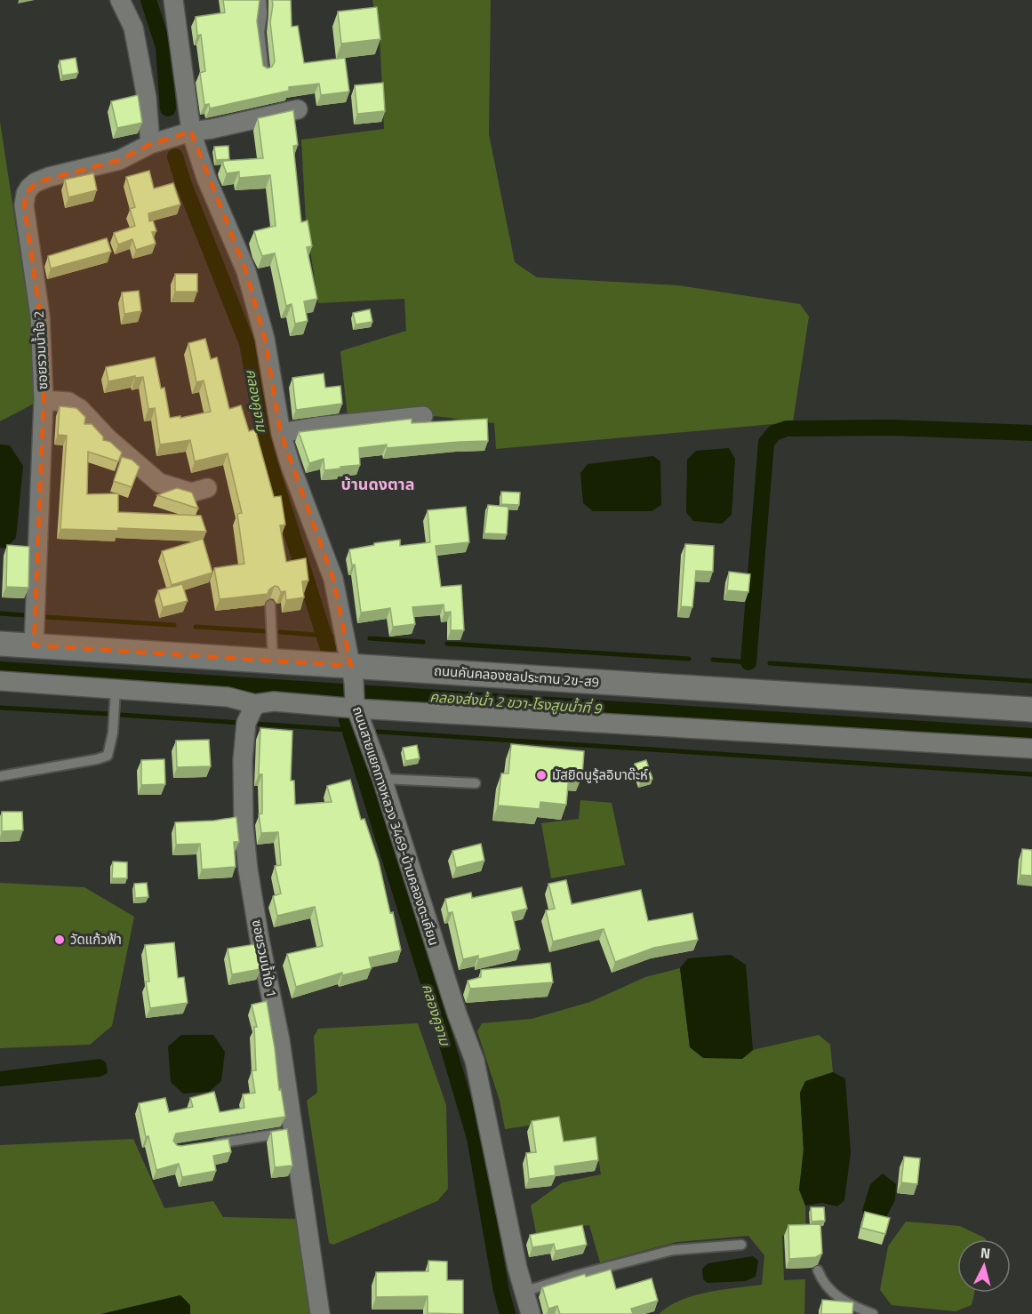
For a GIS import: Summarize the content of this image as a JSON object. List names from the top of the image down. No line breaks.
{"streets":{"street":["ซอยรวมน้ำใจ 2","ถนนคันคลองชลประทาน 2ข-ส9","ถนนสายแยกทางหลวง 3469-บ้านคลองตะเคียน","ซอยรวมน้ำใจ 1"]},"crossings":[["ซอยรวมน้ำใจ 2","ถนนคันคลองชลประทาน 2ข-ส9"],["ซอยรวมน้ำใจ 2","ถนนสายแยกทางหลวง 3469-บ้านคลองตะเคียน"],["ถนนคันคลองชลประทาน 2ข-ส9","ถนนสายแยกทางหลวง 3469-บ้านคลองตะเคียน"]],"districts":["บ้านดงตาล"],"water":["คลองคูจาม","คลองส่งน้ำ 2 ขวา-โรงสูบน้ำที่ 9"],"places":["มัสยิดนูรุ้ลอิบาด๊ะห์","วัดแก้วฟ้า"],"north":"top"}
